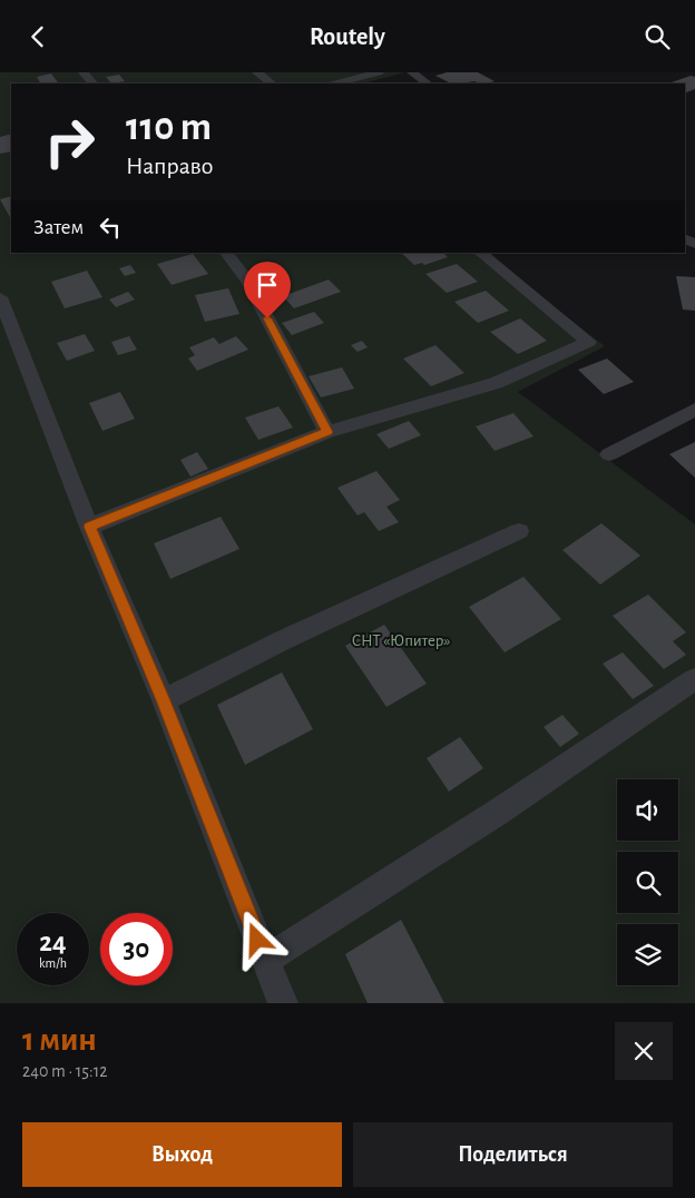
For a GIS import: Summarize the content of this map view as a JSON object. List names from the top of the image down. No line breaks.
{"parks":["СНТ «Юпитер»"],"page":{"header":"Routely","turn":["110 m","Направо"],"then":"Затем","speed":"24 km/h","limit":"30","heading":["1 мин","240 m · 15:12"],"buttons":["Выход","Поделиться"]}}
